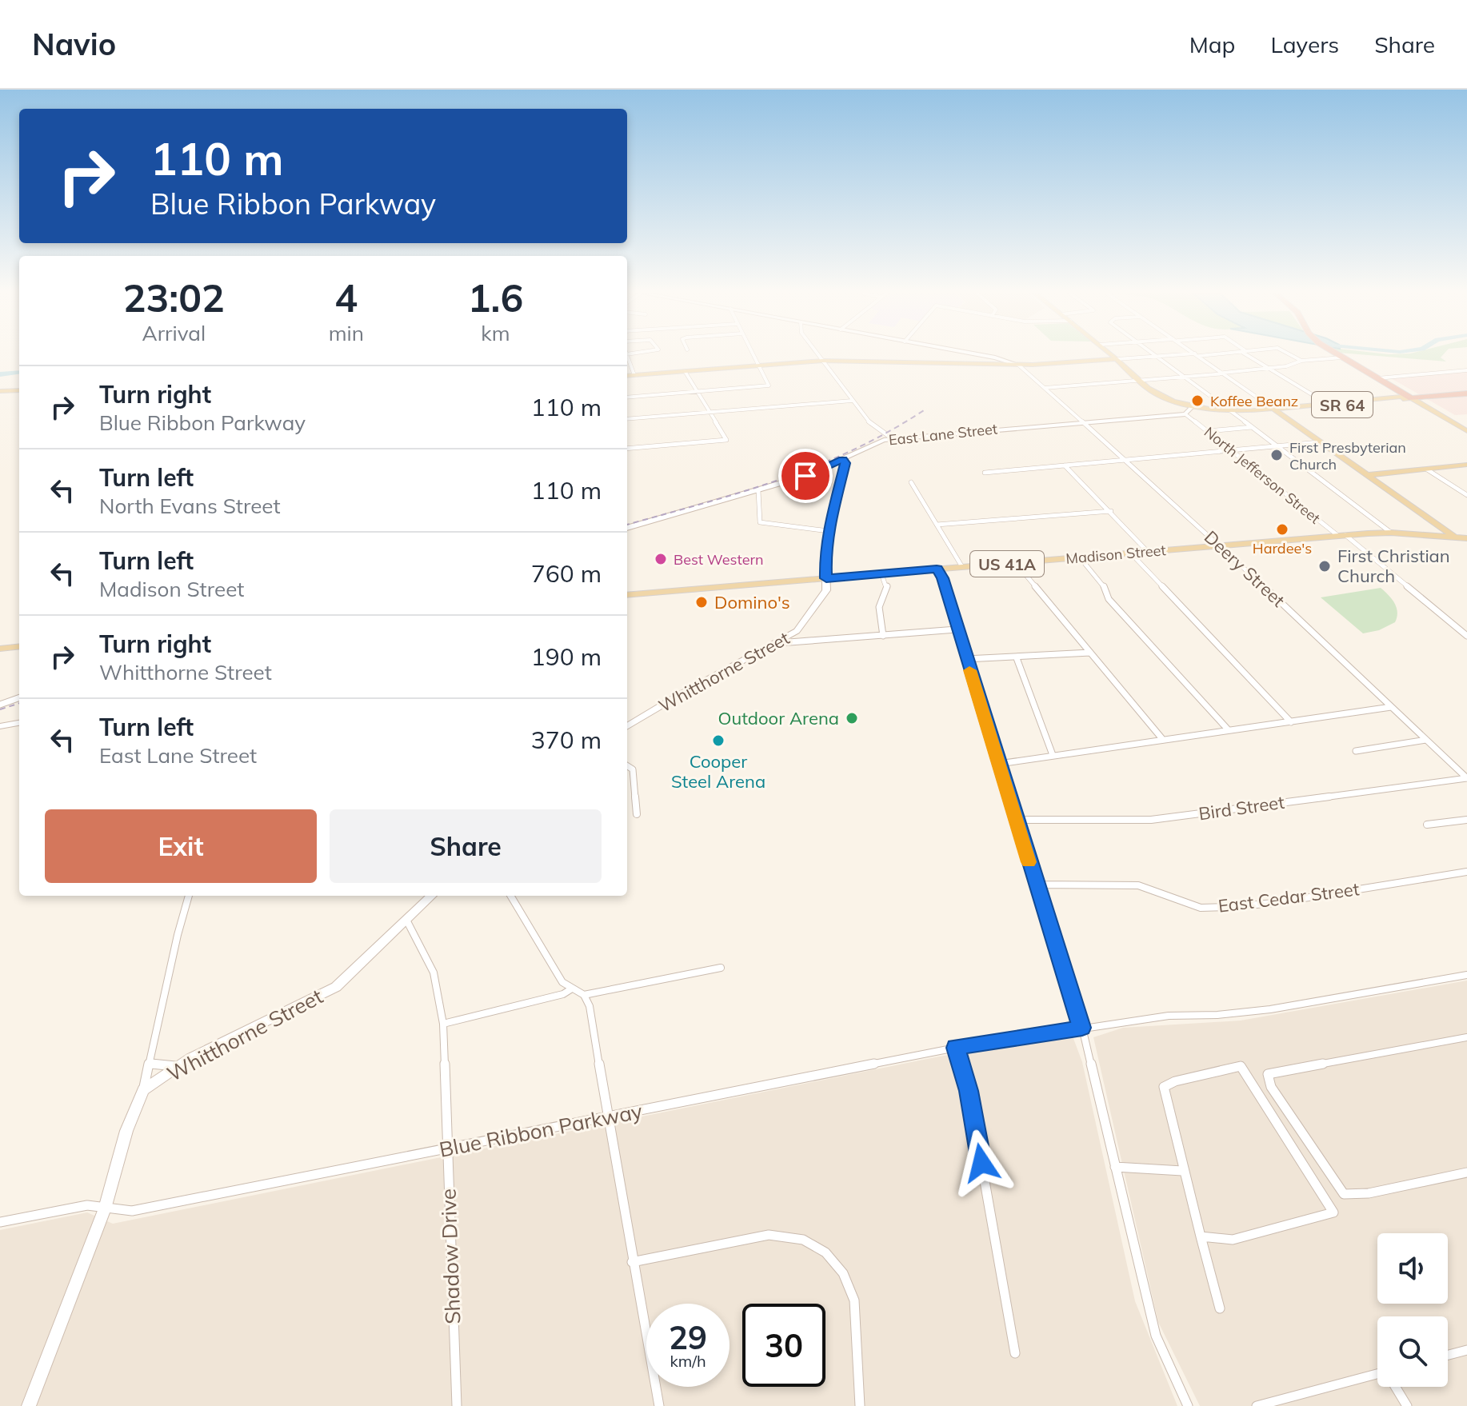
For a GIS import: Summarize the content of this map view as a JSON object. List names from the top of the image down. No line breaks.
{"streets":{"main road":["SR 64","North Jefferson Street","Madison Street","US 41A"],"street":["East Lane Street","Deery Street","Whitthorne Street","Bird Street","East Cedar Street","Blue Ribbon Parkway","Shadow Drive"]},"crossings":[["SR 64","North Jefferson Street"],["East Lane Street","North Jefferson Street"],["East Lane Street","Deery Street"],["East Lane Street","Whitthorne Street"],["North Jefferson Street","Madison Street"],["Madison Street","US 41A"],["Madison Street","Deery Street"],["Madison Street","Whitthorne Street"],["Deery Street","Bird Street"],["Whitthorne Street","Shadow Drive"],["Blue Ribbon Parkway","Shadow Drive"]],"places":["Koffee Beanz","First Presbyterian Church","Hardee's","Best Western","First Christian Church","Domino's","Outdoor Arena","Cooper Steel Arena"],"page":{"header":"Navio","nav":["Map","Layers","Share"],"turn":["110 m","Blue Ribbon Parkway"],"eta":["23:02","Arrival","4","min","1.6","km"],"list":[{"name":"Turn right","note":"Blue Ribbon Parkway","value":"110 m"},{"name":"Turn left","note":"North Evans Street","value":"110 m"},{"name":"Turn left","note":"Madison Street","value":"760 m"},{"name":"Turn right","note":"Whitthorne Street","value":"190 m"},{"name":"Turn left","note":"East Lane Street","value":"370 m"}],"buttons":["Exit","Share"],"speed":"29 km/h","limit":"30"}}
